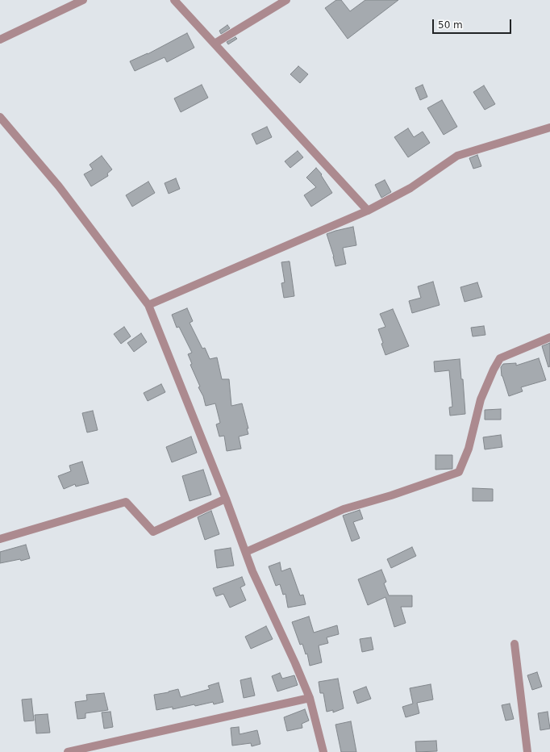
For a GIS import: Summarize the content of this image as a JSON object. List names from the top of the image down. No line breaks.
{"scale_bar":"50 m"}
